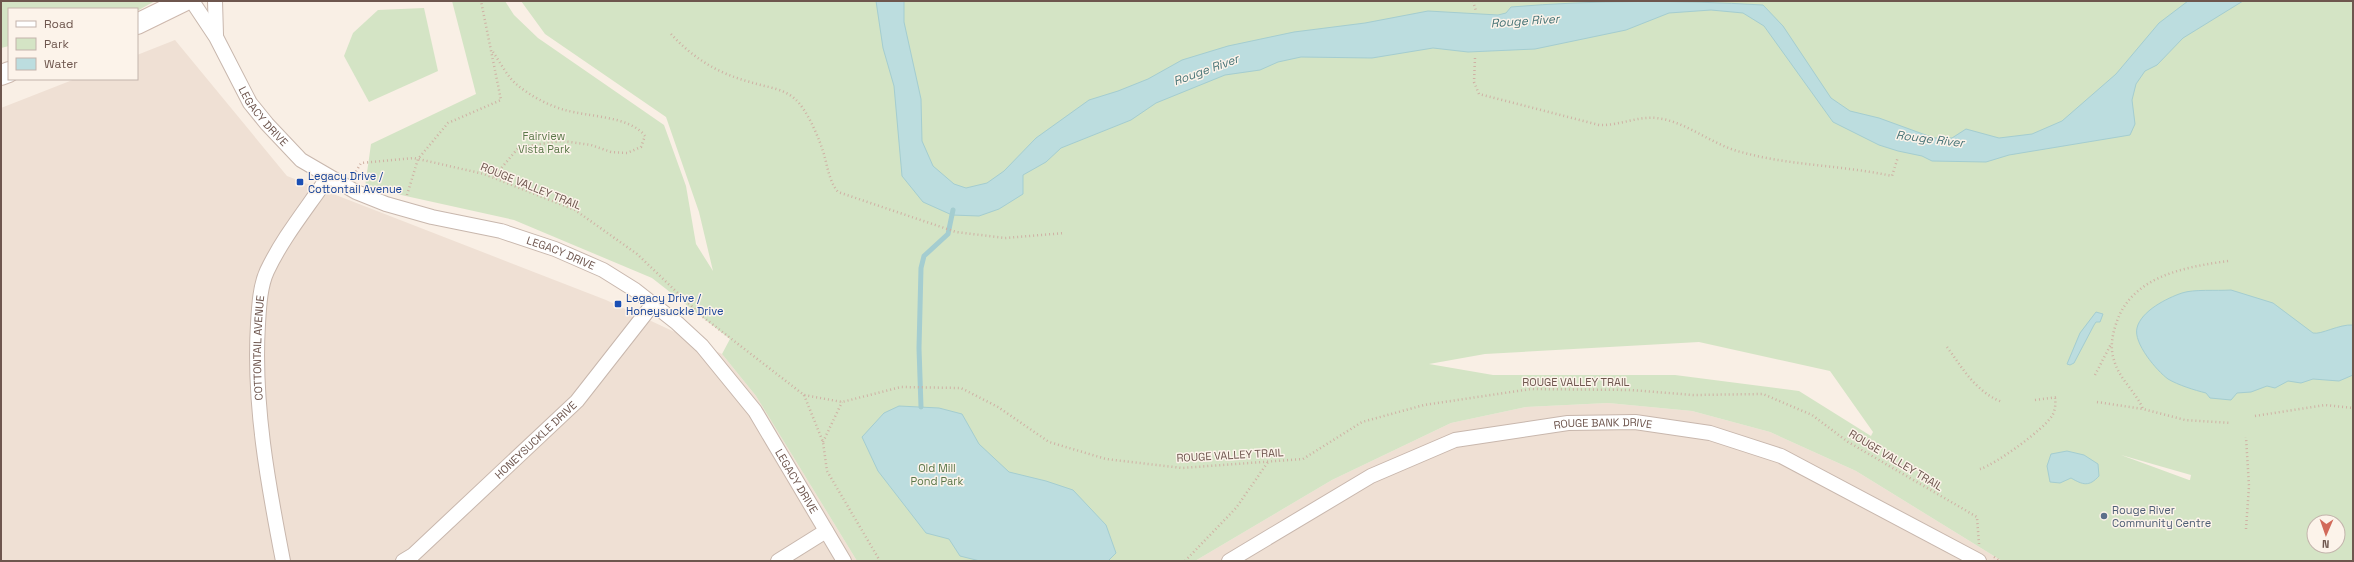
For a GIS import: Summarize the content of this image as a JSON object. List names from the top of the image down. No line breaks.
{"streets":{"street":["LEGACY DRIVE","COTTONTAIL AVENUE","ROUGE BANK DRIVE","HONEYSUCKLE DRIVE"],"path":["ROUGE VALLEY TRAIL"]},"crossings":[["LEGACY DRIVE","ROUGE VALLEY TRAIL"],["LEGACY DRIVE","COTTONTAIL AVENUE"],["LEGACY DRIVE","HONEYSUCKLE DRIVE"],["ROUGE VALLEY TRAIL","ROUGE BANK DRIVE"]],"water":["Rouge River"],"parks":["Fairview Vista Park","Old Mill Pond Park"],"places":{"transit":["Legacy Drive / Cottontail Avenue","Legacy Drive / Honeysuckle Drive"],"other":["Rouge River Community Centre"]},"legend":["Road","Park","Water"],"north":"bottom"}
